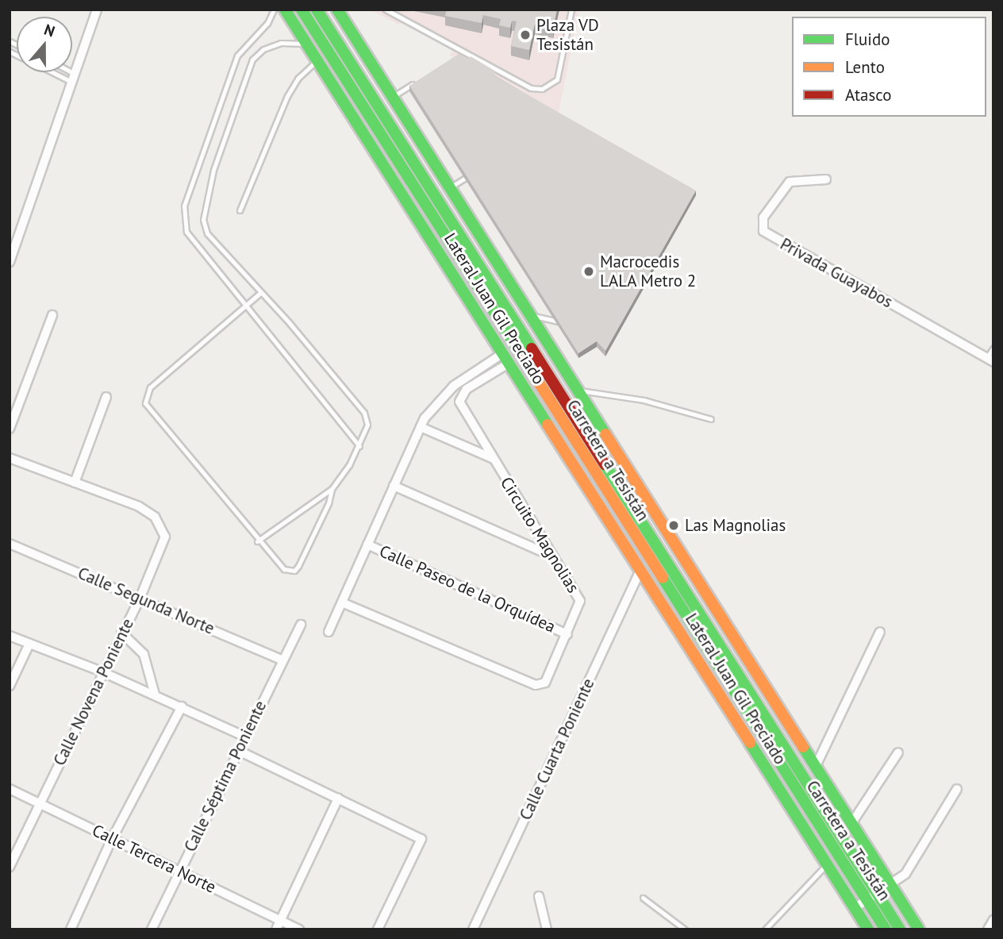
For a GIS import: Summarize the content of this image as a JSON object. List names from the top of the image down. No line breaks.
{"streets":{"main road":["Lateral Juan Gil Preciado","Carretera a Tesistán"],"street":["Privada Guayabos","Circuito Magnolias","Calle Paseo de la Orquídea","Calle Segunda Norte","Calle Novena Poniente","Calle Cuarta Poniente","Calle Séptima Poniente","Calle Tercera Norte"]},"crossings":[["Lateral Juan Gil Preciado","Circuito Magnolias"],["Lateral Juan Gil Preciado","Calle Cuarta Poniente"],["Circuito Magnolias","Calle Paseo de la Orquídea"],["Calle Segunda Norte","Calle Novena Poniente"],["Calle Segunda Norte","Calle Séptima Poniente"],["Calle Novena Poniente","Calle Tercera Norte"],["Calle Séptima Poniente","Calle Tercera Norte"]],"places":["Plaza VD Tesistán","Macrocedis LALA Metro 2","Las Magnolias"],"legend":["Fluido","Lento","Atasco"],"north":"top"}
